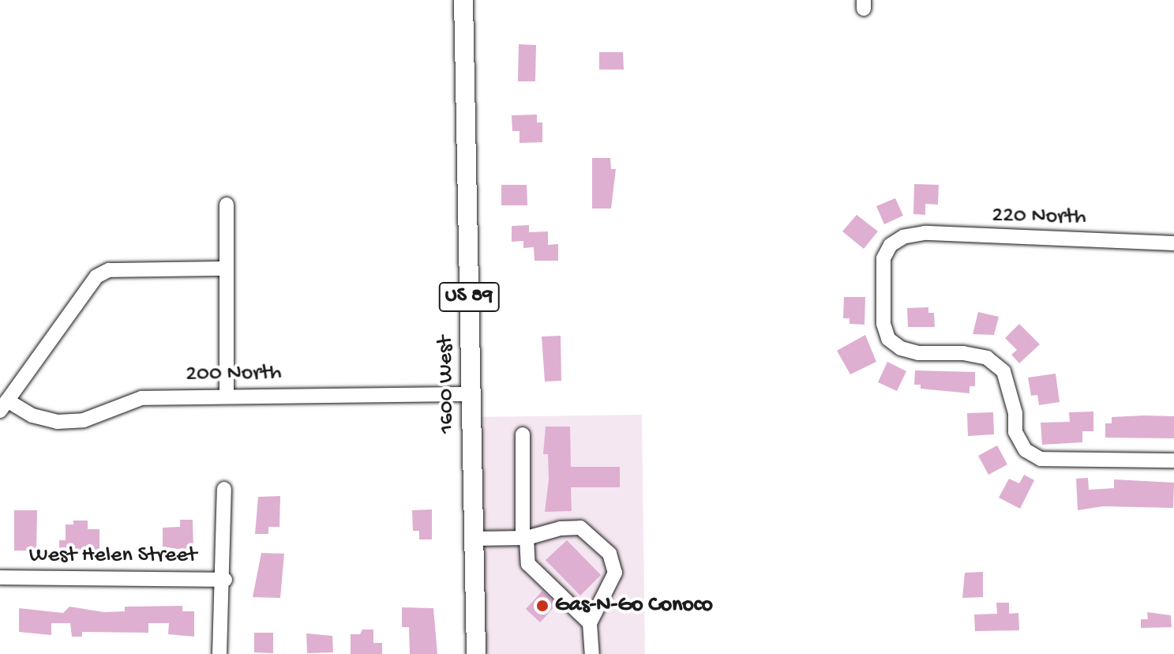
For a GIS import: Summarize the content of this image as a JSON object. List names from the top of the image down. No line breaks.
{"streets":{"main road":["US 89","1600 West"],"street":["220 North","200 North","West Helen Street"]},"crossings":[["200 North","1600 West"]],"places":["Gas-N-Go Conoco"]}
